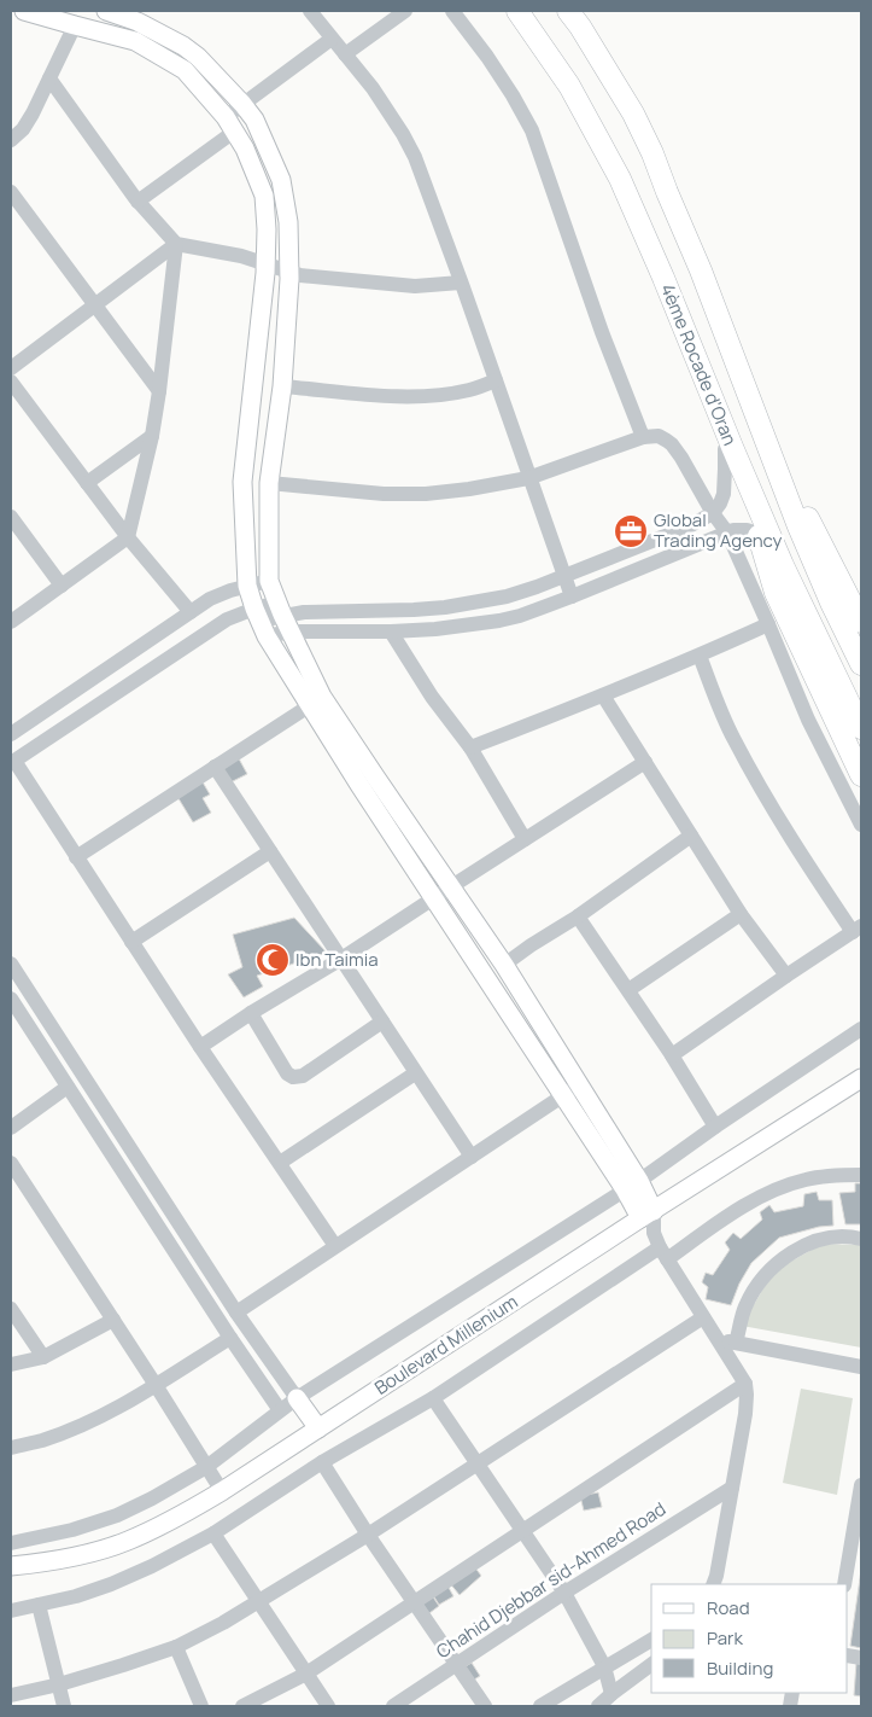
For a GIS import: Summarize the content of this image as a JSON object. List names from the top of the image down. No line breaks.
{"streets":{"highway":["4ème Rocade d'Oran"],"main road":["Boulevard Millenium"],"street":["Chahid Djebbar sid-Ahmed Road"]},"places":{"office":["Global Trading Agency"],"mosque":["Ibn Taimia"]},"legend":["Road","Park","Building"]}
